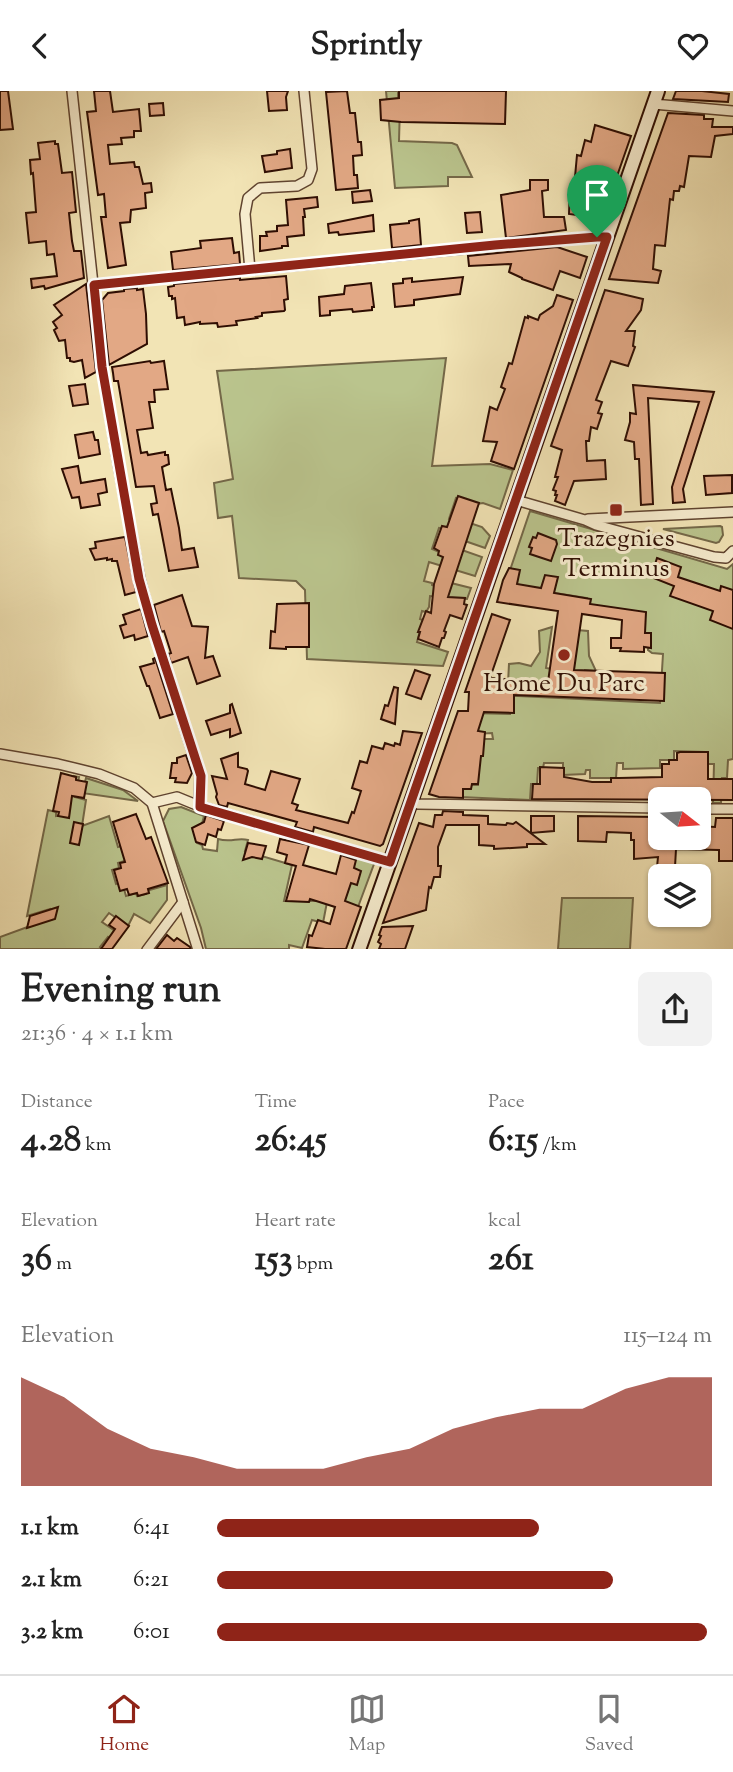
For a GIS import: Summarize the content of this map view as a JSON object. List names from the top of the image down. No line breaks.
{"places":{"transit":["Trazegnies Terminus"],"other":["Home Du Parc"]},"north":"right","page":{"header":"Sprintly","heading":["Evening run","21:36 · 4 × 1.1 km"],"stats":[["Distance","4.28 km"],["Time","26:45"],["Pace","6:15 /km"],["Elevation","36 m"],["Heart rate","153 bpm"],["kcal","261"]],"chart":["Elevation","115–124 m"],"list":[{"name":"1.1 km","note":"6:41"},{"name":"2.1 km","note":"6:21"},{"name":"3.2 km","note":"6:01"}],"tabs":["Home","Map","Saved"]}}
